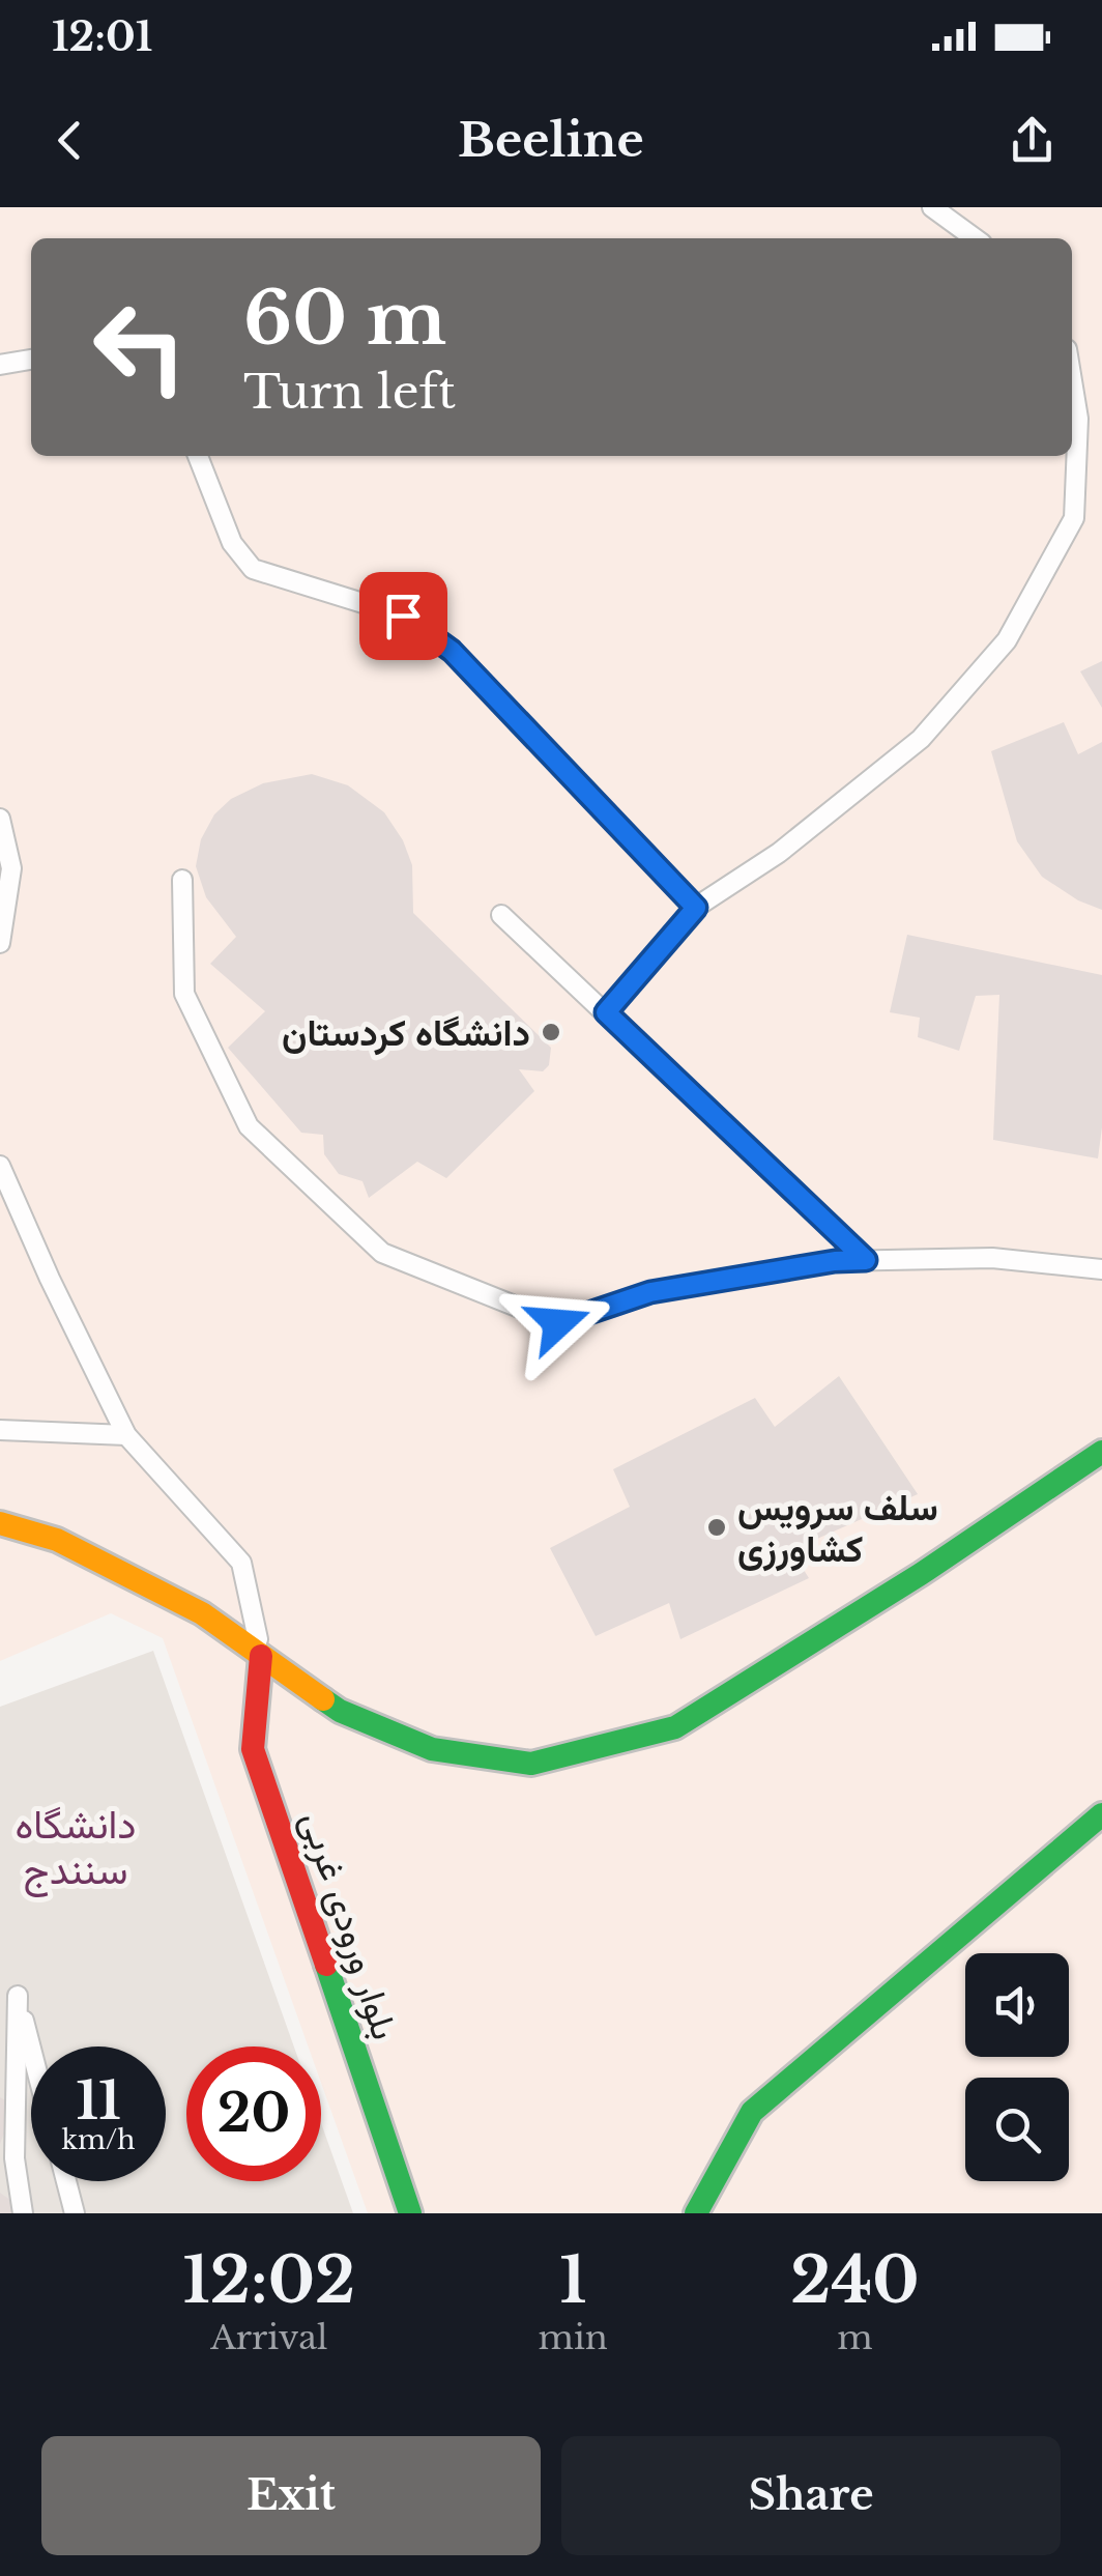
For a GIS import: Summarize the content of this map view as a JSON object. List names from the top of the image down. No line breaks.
{"streets":{"street":["بلوار ورودی غربی"]},"districts":["دانشگاه سنندج"],"places":["دانشگاه کردستان","سلف سرویس کشاورزی"],"page":{"status":"12:01","header":"Beeline","turn":["60 m","Turn left"],"speed":"11 km/h","limit":"20","eta":["12:02","Arrival","1","min","240","m"],"buttons":["Exit","Share"]}}
